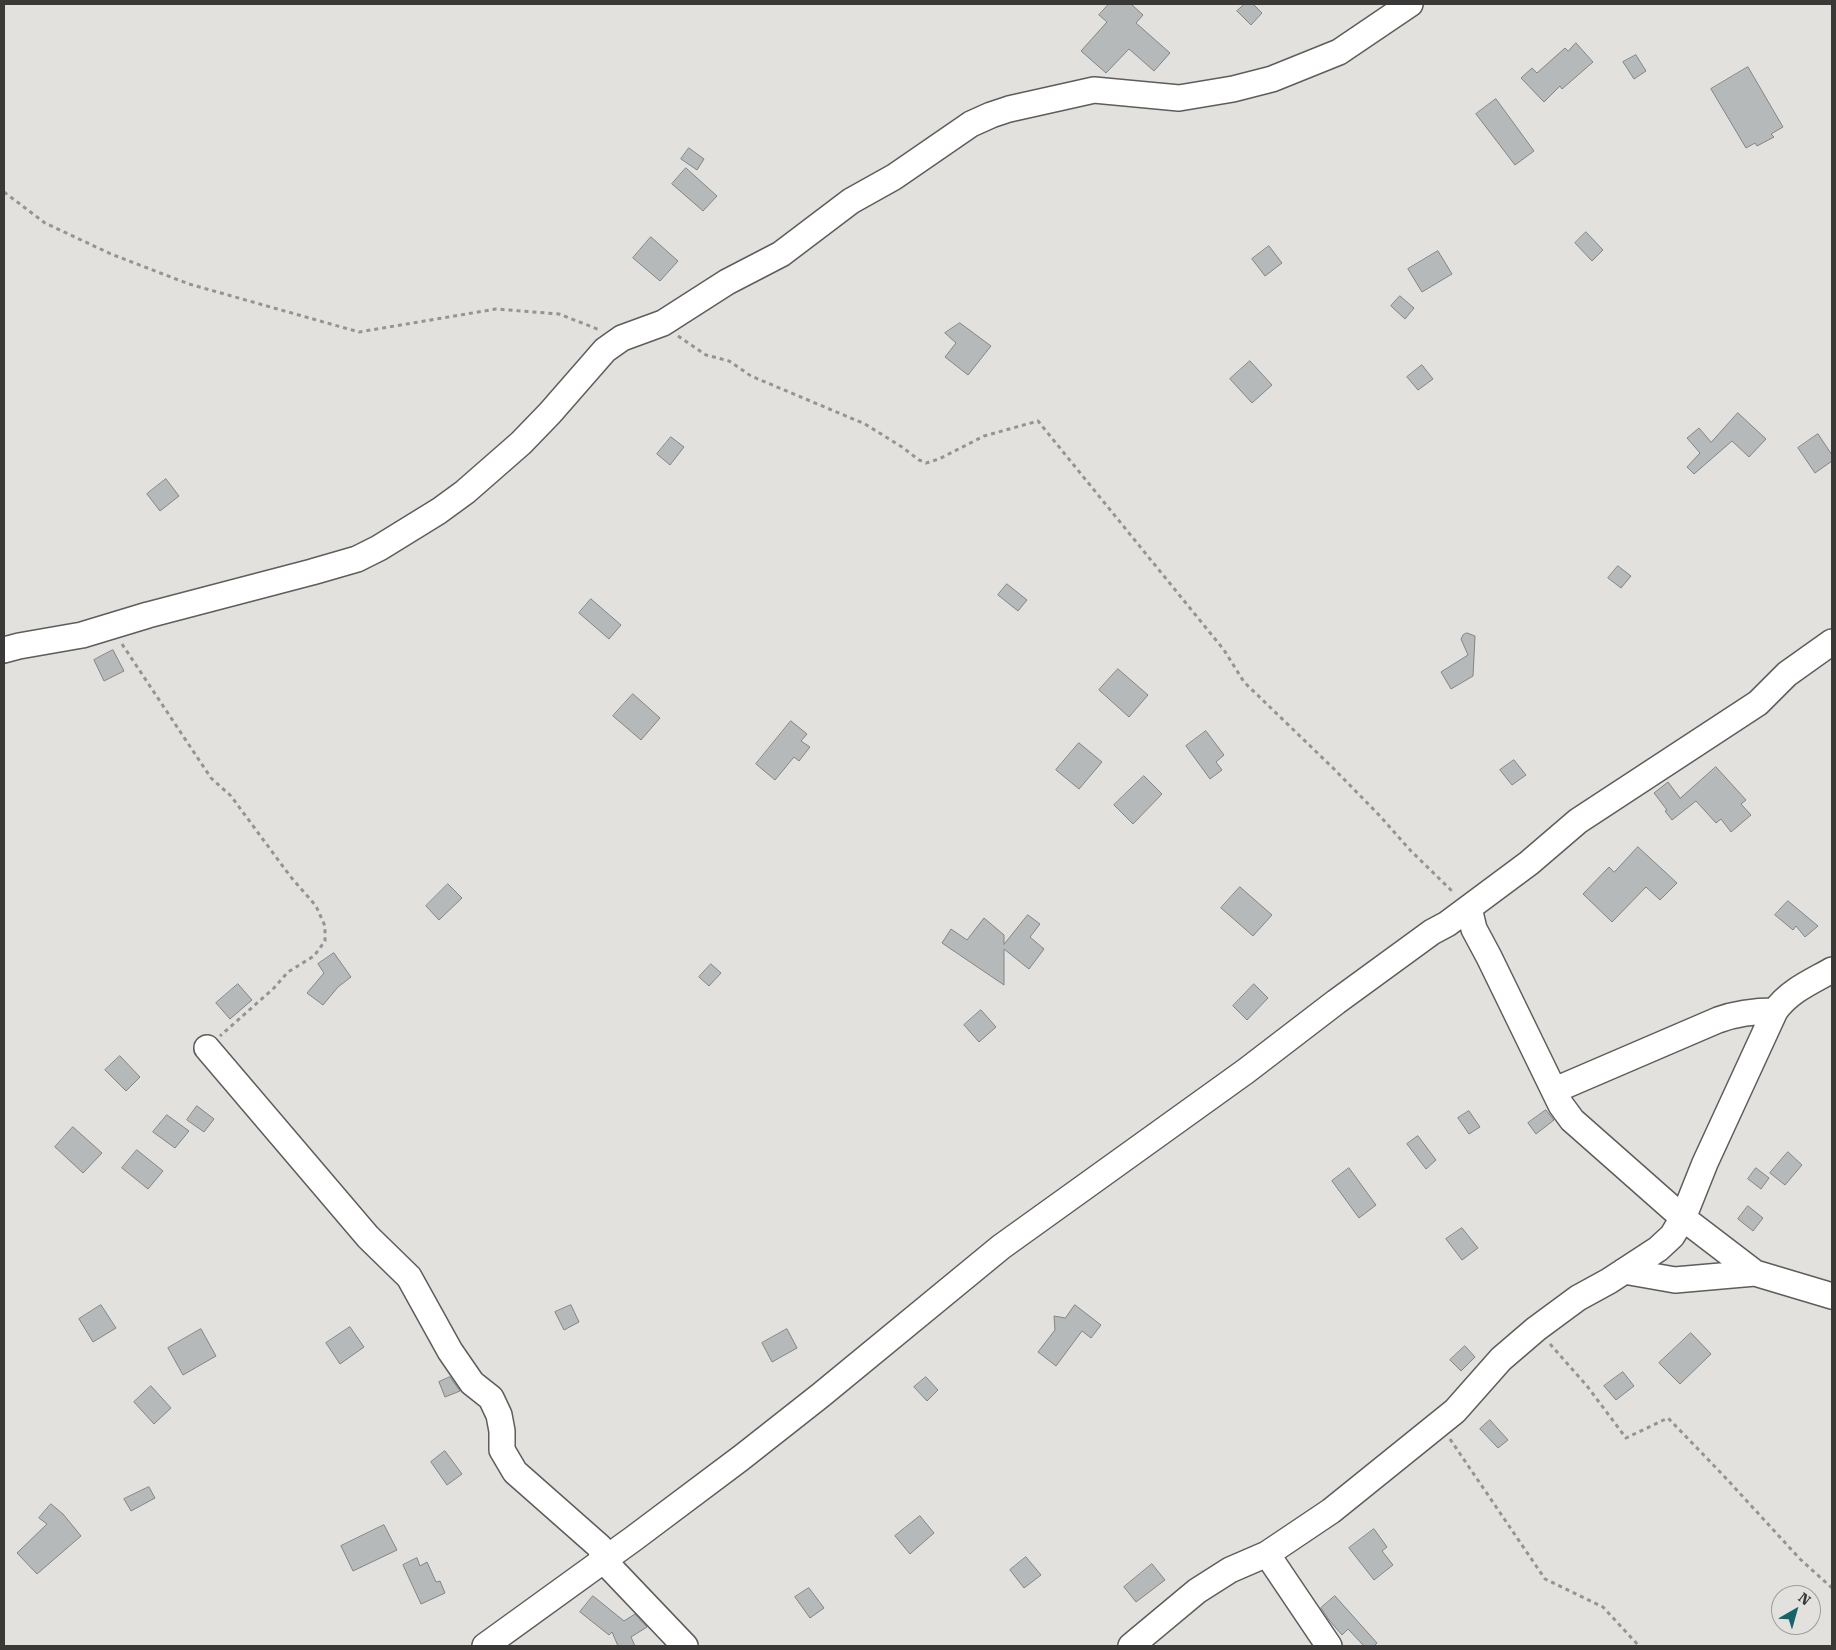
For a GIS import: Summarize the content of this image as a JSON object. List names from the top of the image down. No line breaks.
{"north":"top right"}
